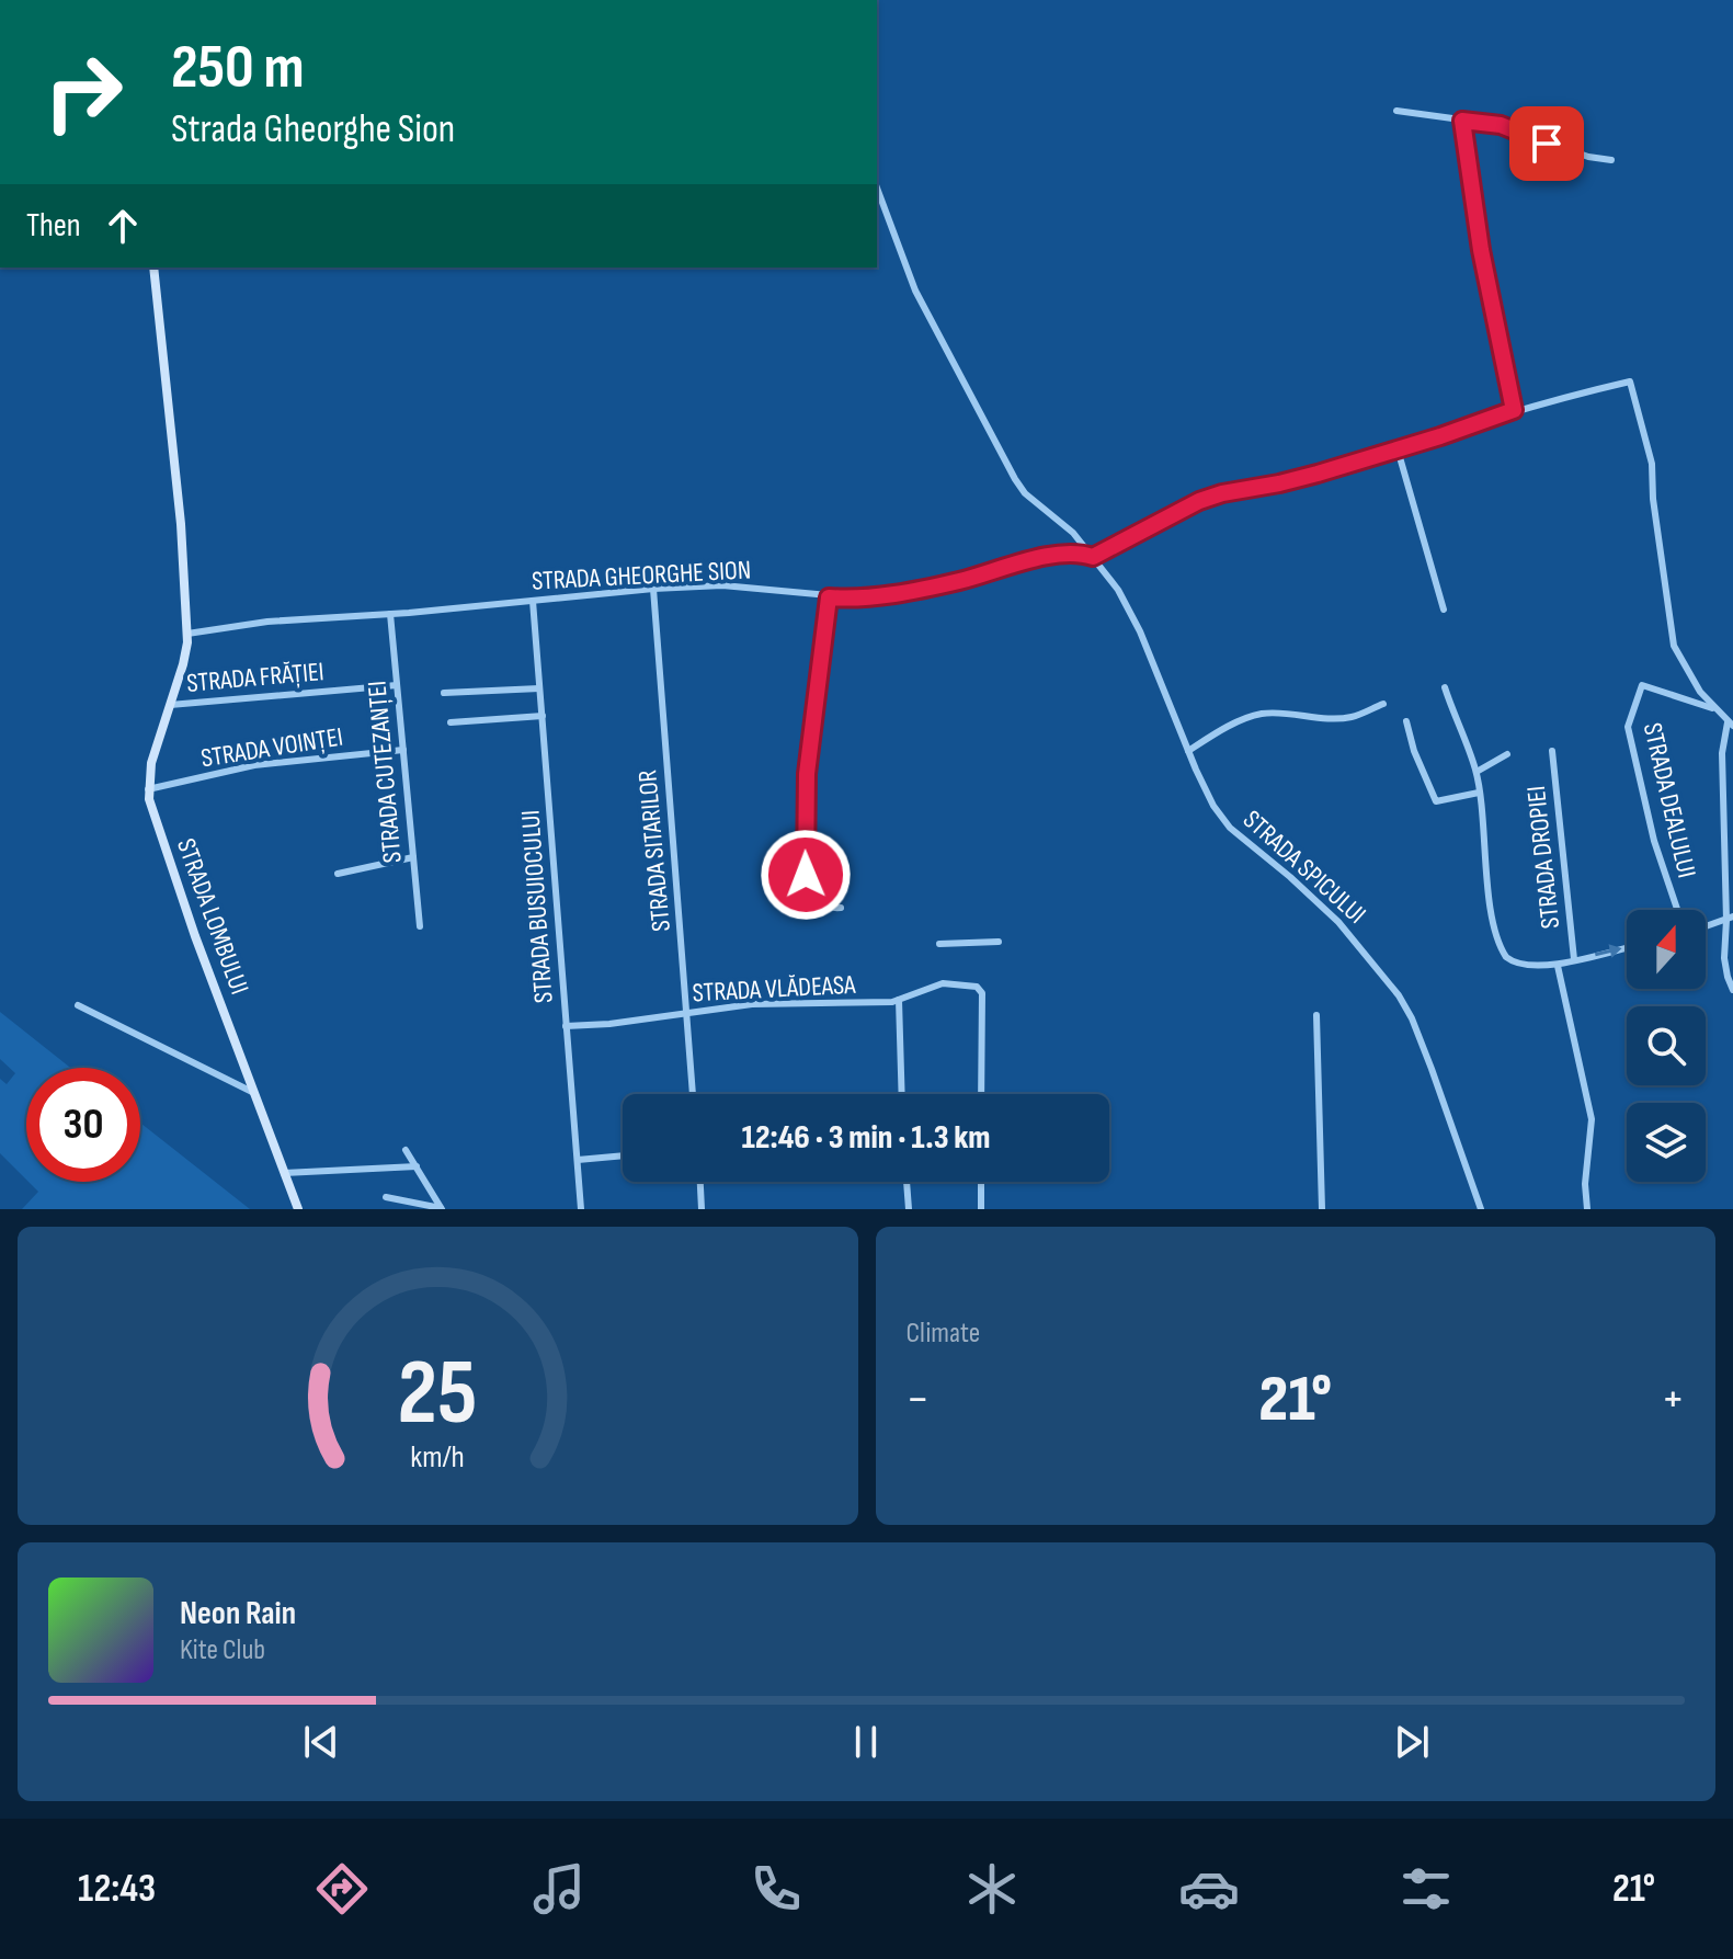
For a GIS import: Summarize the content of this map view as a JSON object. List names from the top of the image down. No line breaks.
{"streets":{"street":["STRADA GHEORGHE SION","STRADA FRĂȚIEI","STRADA VOINȚEI","STRADA CUTEZANȚEI","STRADA DEALULUI","STRADA SITARILOR","STRADA DROPIEI","STRADA SPICULUI","STRADA BUSUIOCULUI","STRADA LOMBULUI","STRADA VLĂDEASA"]},"crossings":[["STRADA GHEORGHE SION","STRADA CUTEZANȚEI"],["STRADA GHEORGHE SION","STRADA SITARILOR"],["STRADA GHEORGHE SION","STRADA SPICULUI"],["STRADA GHEORGHE SION","STRADA BUSUIOCULUI"],["STRADA GHEORGHE SION","STRADA LOMBULUI"],["STRADA FRĂȚIEI","STRADA CUTEZANȚEI"],["STRADA FRĂȚIEI","STRADA LOMBULUI"],["STRADA VOINȚEI","STRADA CUTEZANȚEI"],["STRADA VOINȚEI","STRADA LOMBULUI"],["STRADA SITARILOR","STRADA VLĂDEASA"],["STRADA BUSUIOCULUI","STRADA VLĂDEASA"]],"north":"top","page":{"turn":["250 m","Strada Gheorghe Sion"],"then":"Then","limit":"30","trip":"12:46 · 3 min · 1.3 km","tile":"Climate","heat":["−","21°","+"],"song":["Neon Rain","Kite Club"],"tabs":["12:43","21°"],"gauge":["25","km/h"]}}
